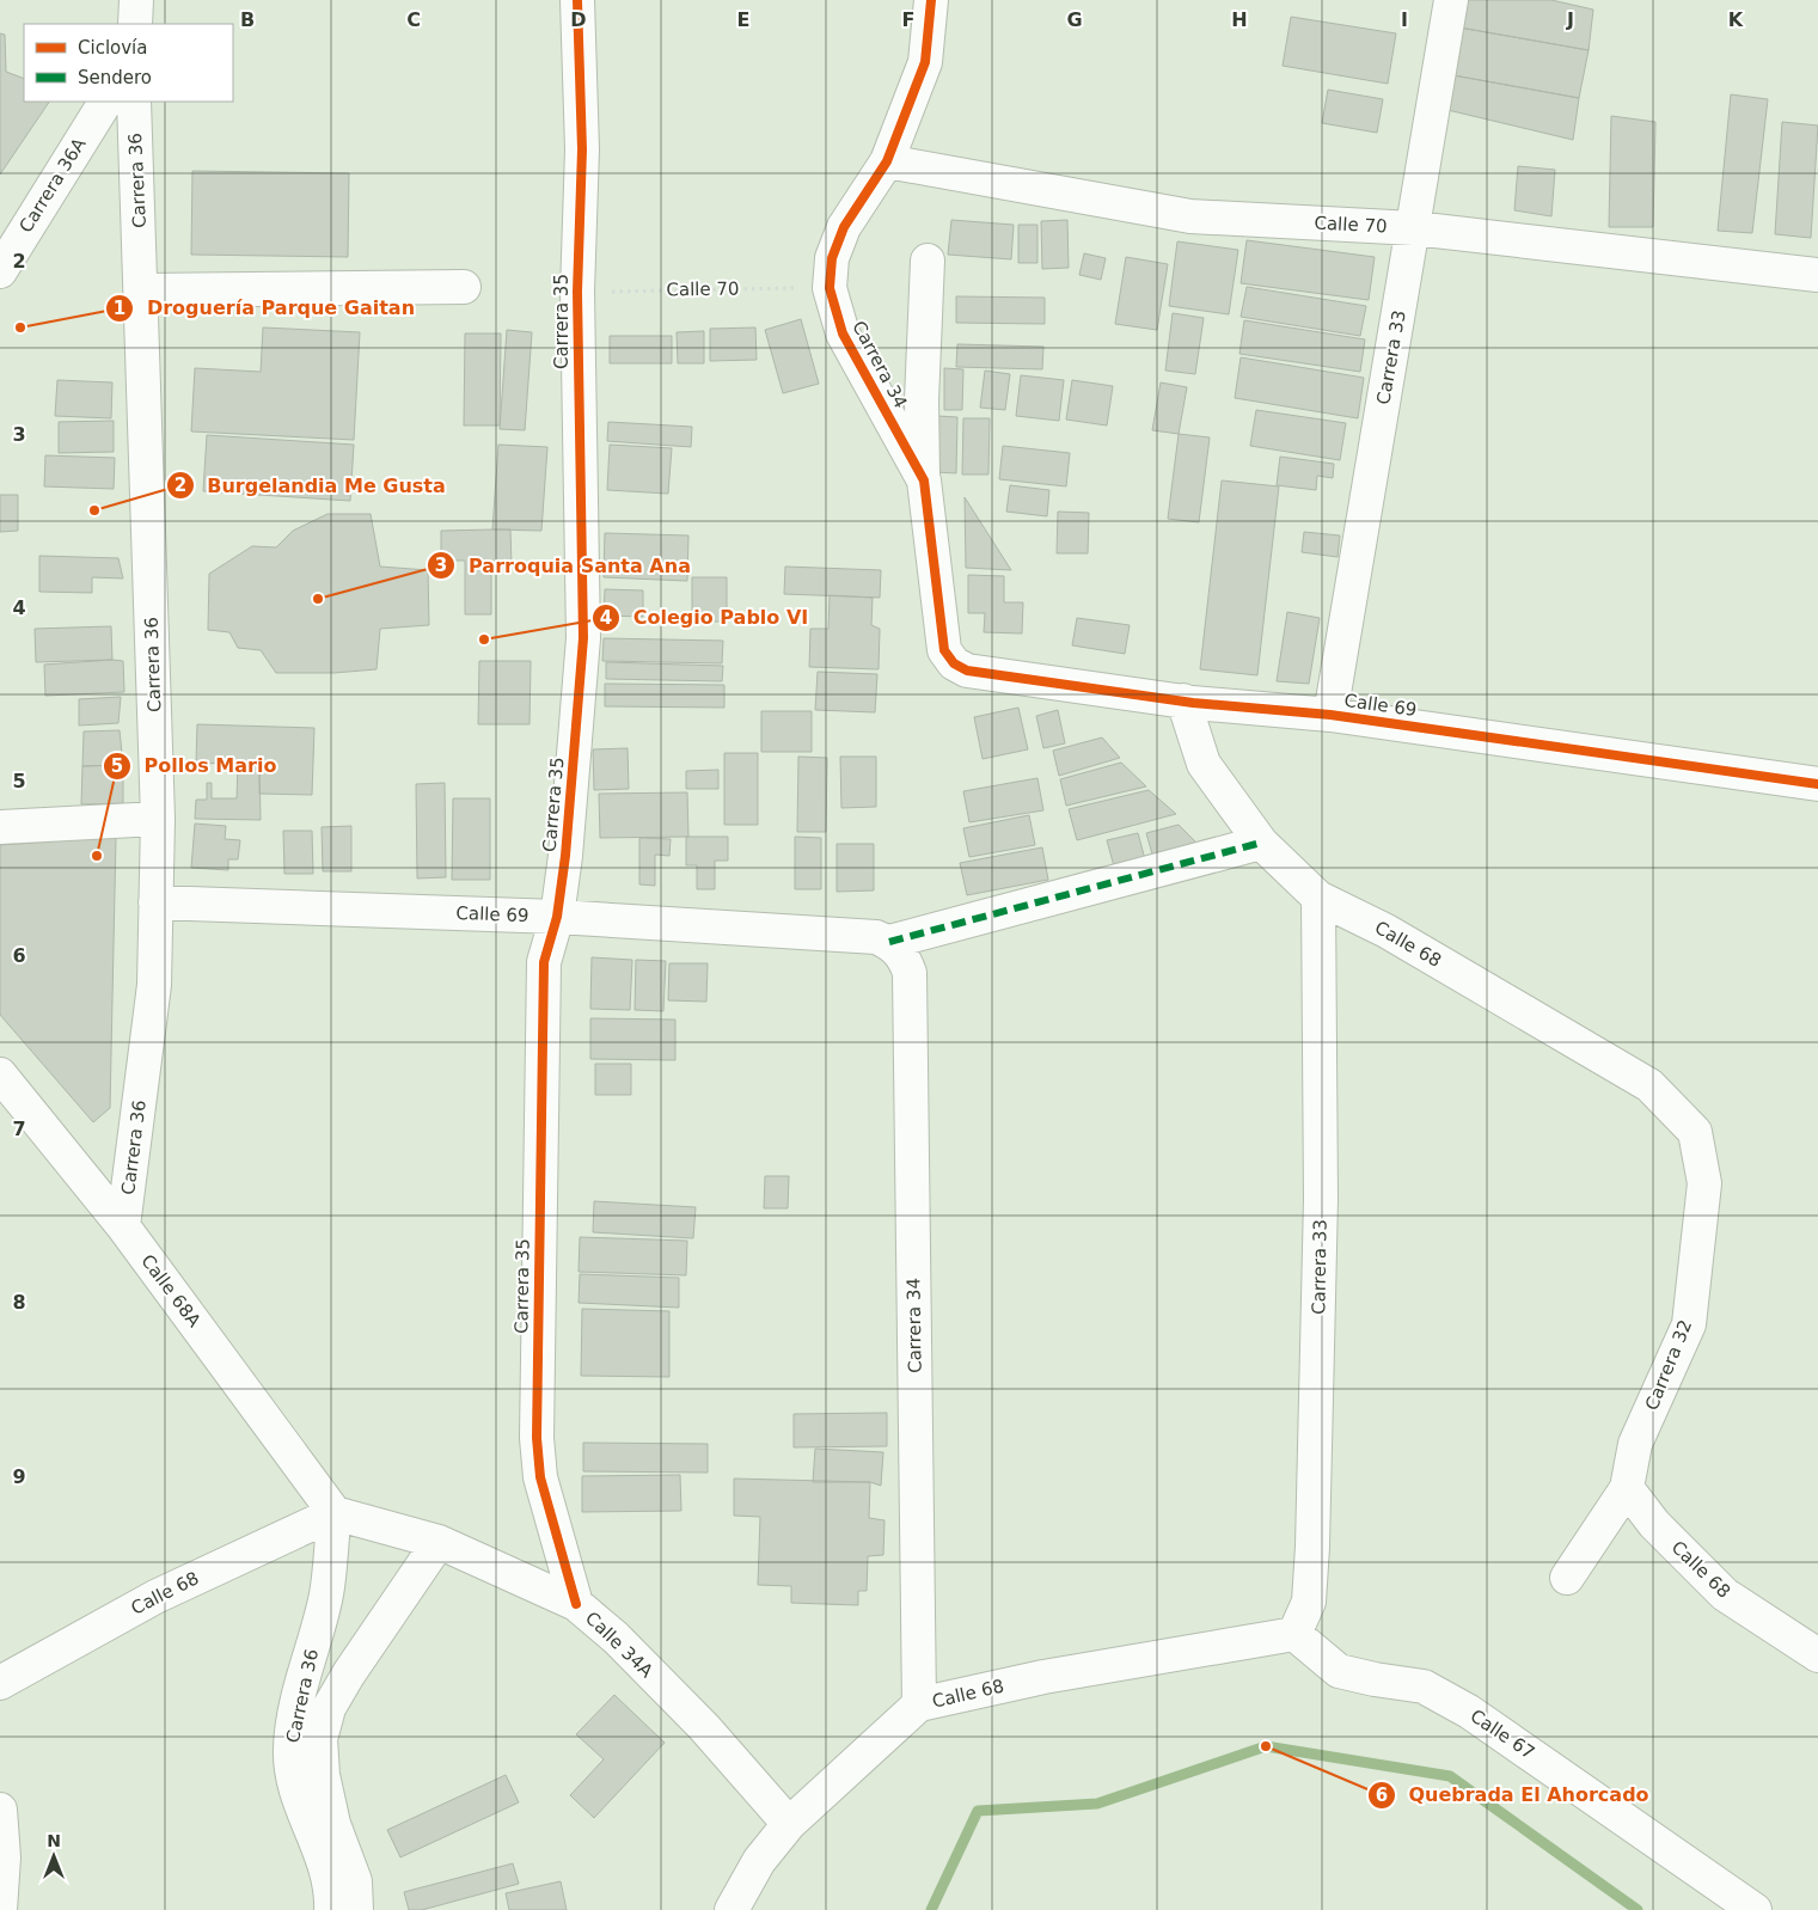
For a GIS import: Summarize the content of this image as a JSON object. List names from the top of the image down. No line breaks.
{"streets":{"street":["Carrera 36","Carrera 36A","Calle 70","Carrera 35","Carrera 33","Carrera 34","Calle 69","Calle 68","Calle 68A","Carrera 32","Calle 34A","Calle 67"]},"crossings":[["Carrera 36","Calle 69"],["Carrera 36","Calle 68"],["Carrera 36","Calle 68A"],["Carrera 36","Calle 34A"],["Calle 70","Carrera 35"],["Calle 70","Carrera 33"],["Calle 70","Carrera 34"],["Carrera 35","Calle 69"],["Carrera 35","Calle 34A"],["Carrera 33","Calle 69"],["Carrera 33","Calle 68"],["Carrera 33","Calle 67"],["Carrera 34","Calle 69"],["Carrera 34","Calle 68"],["Calle 69","Calle 68"],["Calle 68","Calle 68A"],["Calle 68","Carrera 32"],["Calle 68","Calle 34A"],["Calle 68","Calle 67"],["Calle 68A","Calle 34A"]],"places":["Droguería Parque Gaitan","Burgelandia Me Gusta","Parroquia Santa Ana","Colegio Pablo VI","Pollos Mario","Quebrada El Ahorcado"],"legend":["Ciclovía","Sendero"],"north":"top","grid":{"columns":["B","C","D","E","F","G","H","I","J","K"],"rows":["2","3","4","5","6","7","8","9"]}}
